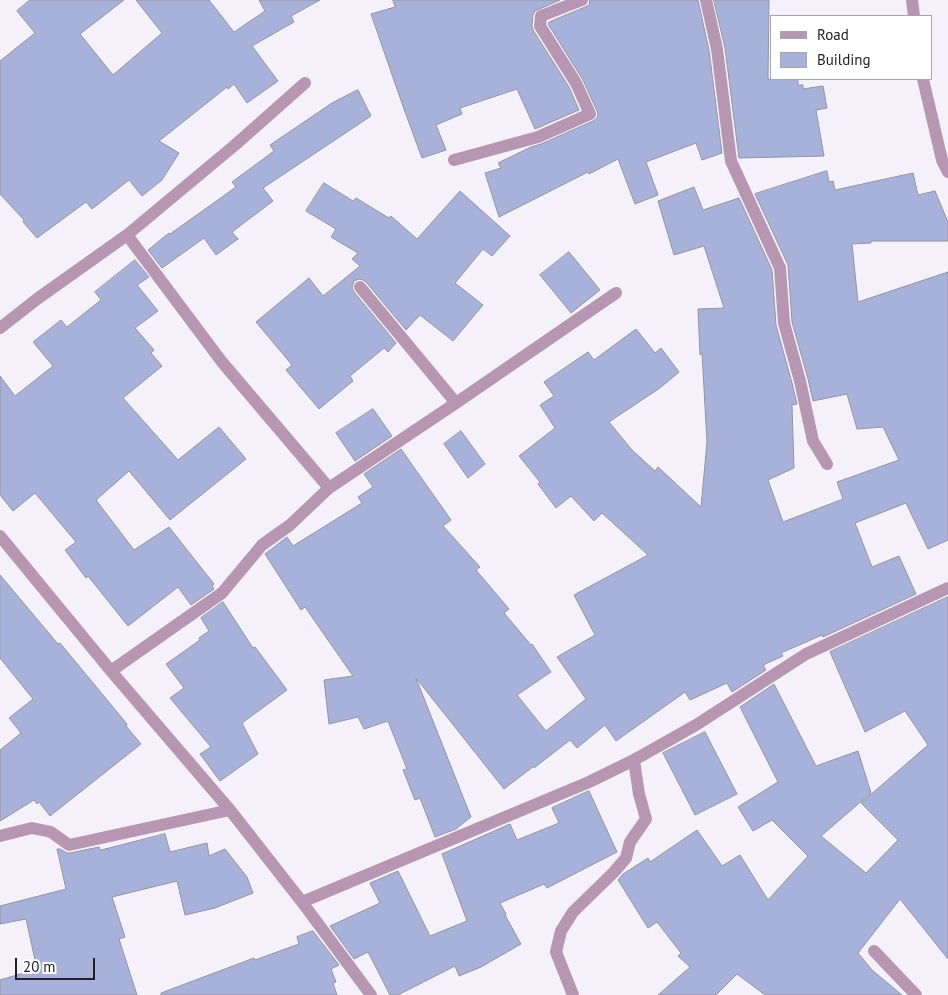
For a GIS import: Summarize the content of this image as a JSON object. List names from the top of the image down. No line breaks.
{"legend":["Road","Building"],"scale_bar":"20 m"}
